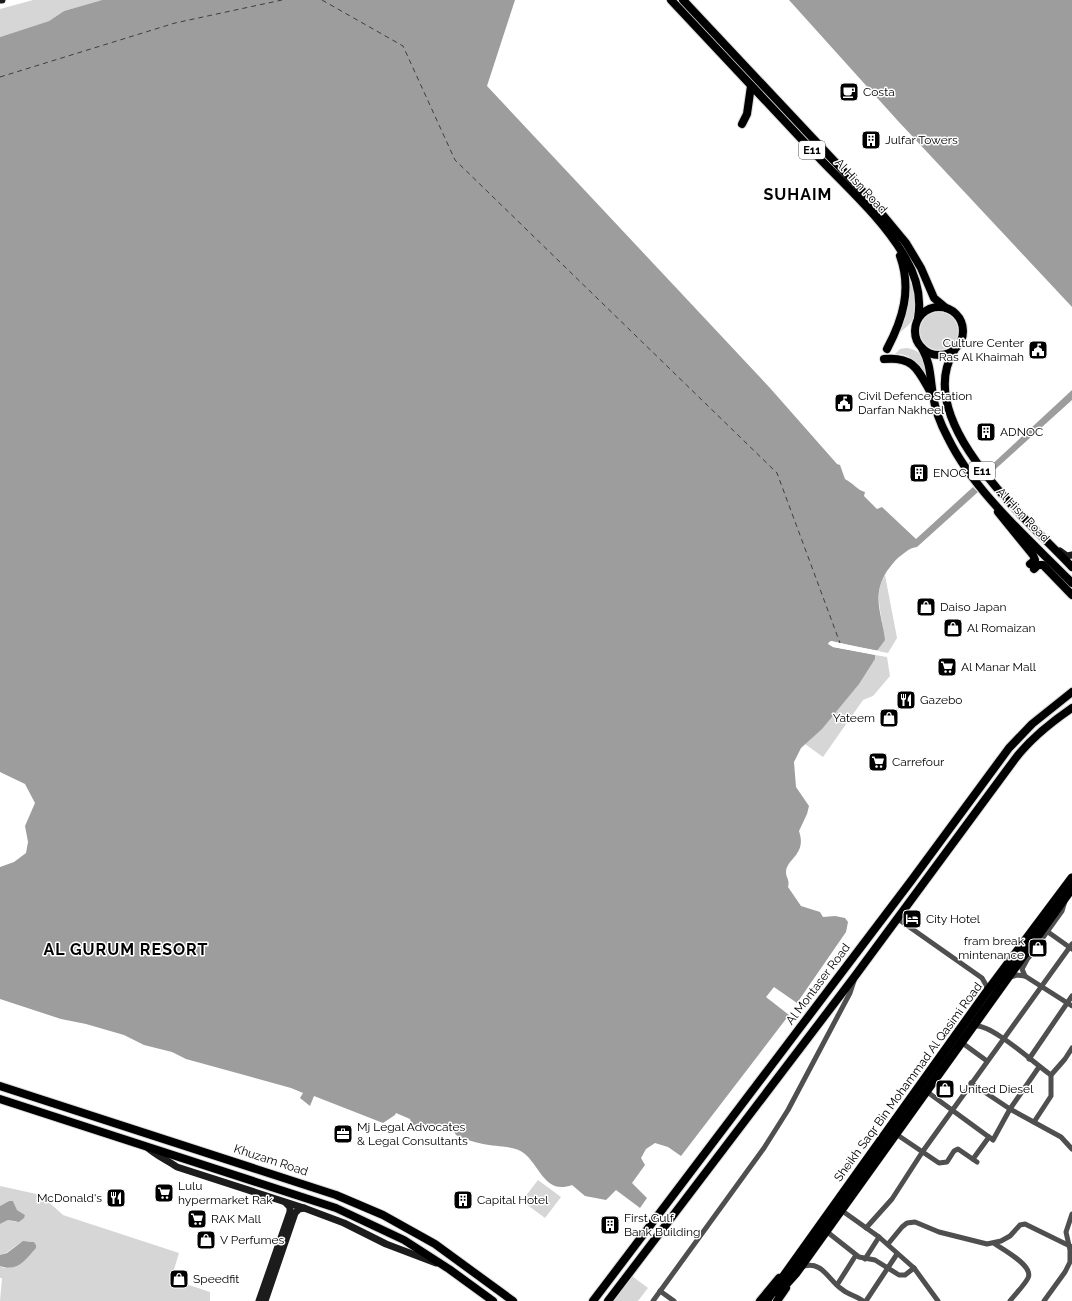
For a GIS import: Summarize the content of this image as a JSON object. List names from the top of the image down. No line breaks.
{"streets":{"highway":["Sheikh Saqr Bin Mohammad Al Qasimi Road"],"main road":["E11","Al Hisn Road","Al Montaser Road","Khuzam Road"]},"districts":["SUHAIM","AL GURUM RESORT"],"places":{"cafe":["Costa"],"building":["Julfar Towers","ADNOC","ENOC","Capital Hotel","First Gulf Bank Building"],"public building":["Culture Center Ras Al Khaimah","Civil Defence Station Darfan Nakheel"],"shop":["Daiso Japan","Al Romaizan","Yateem","fram break mintenance","United Diesel","V Perfumes","Speedfit"],"supermarket":["Al Manar Mall","Carrefour","Lulu hypermarket Rak","RAK Mall"],"restaurant":["Gazebo","McDonald's"],"hotel":["City Hotel"],"office":["Mj Legal Advocates & Legal Consultants"]}}
